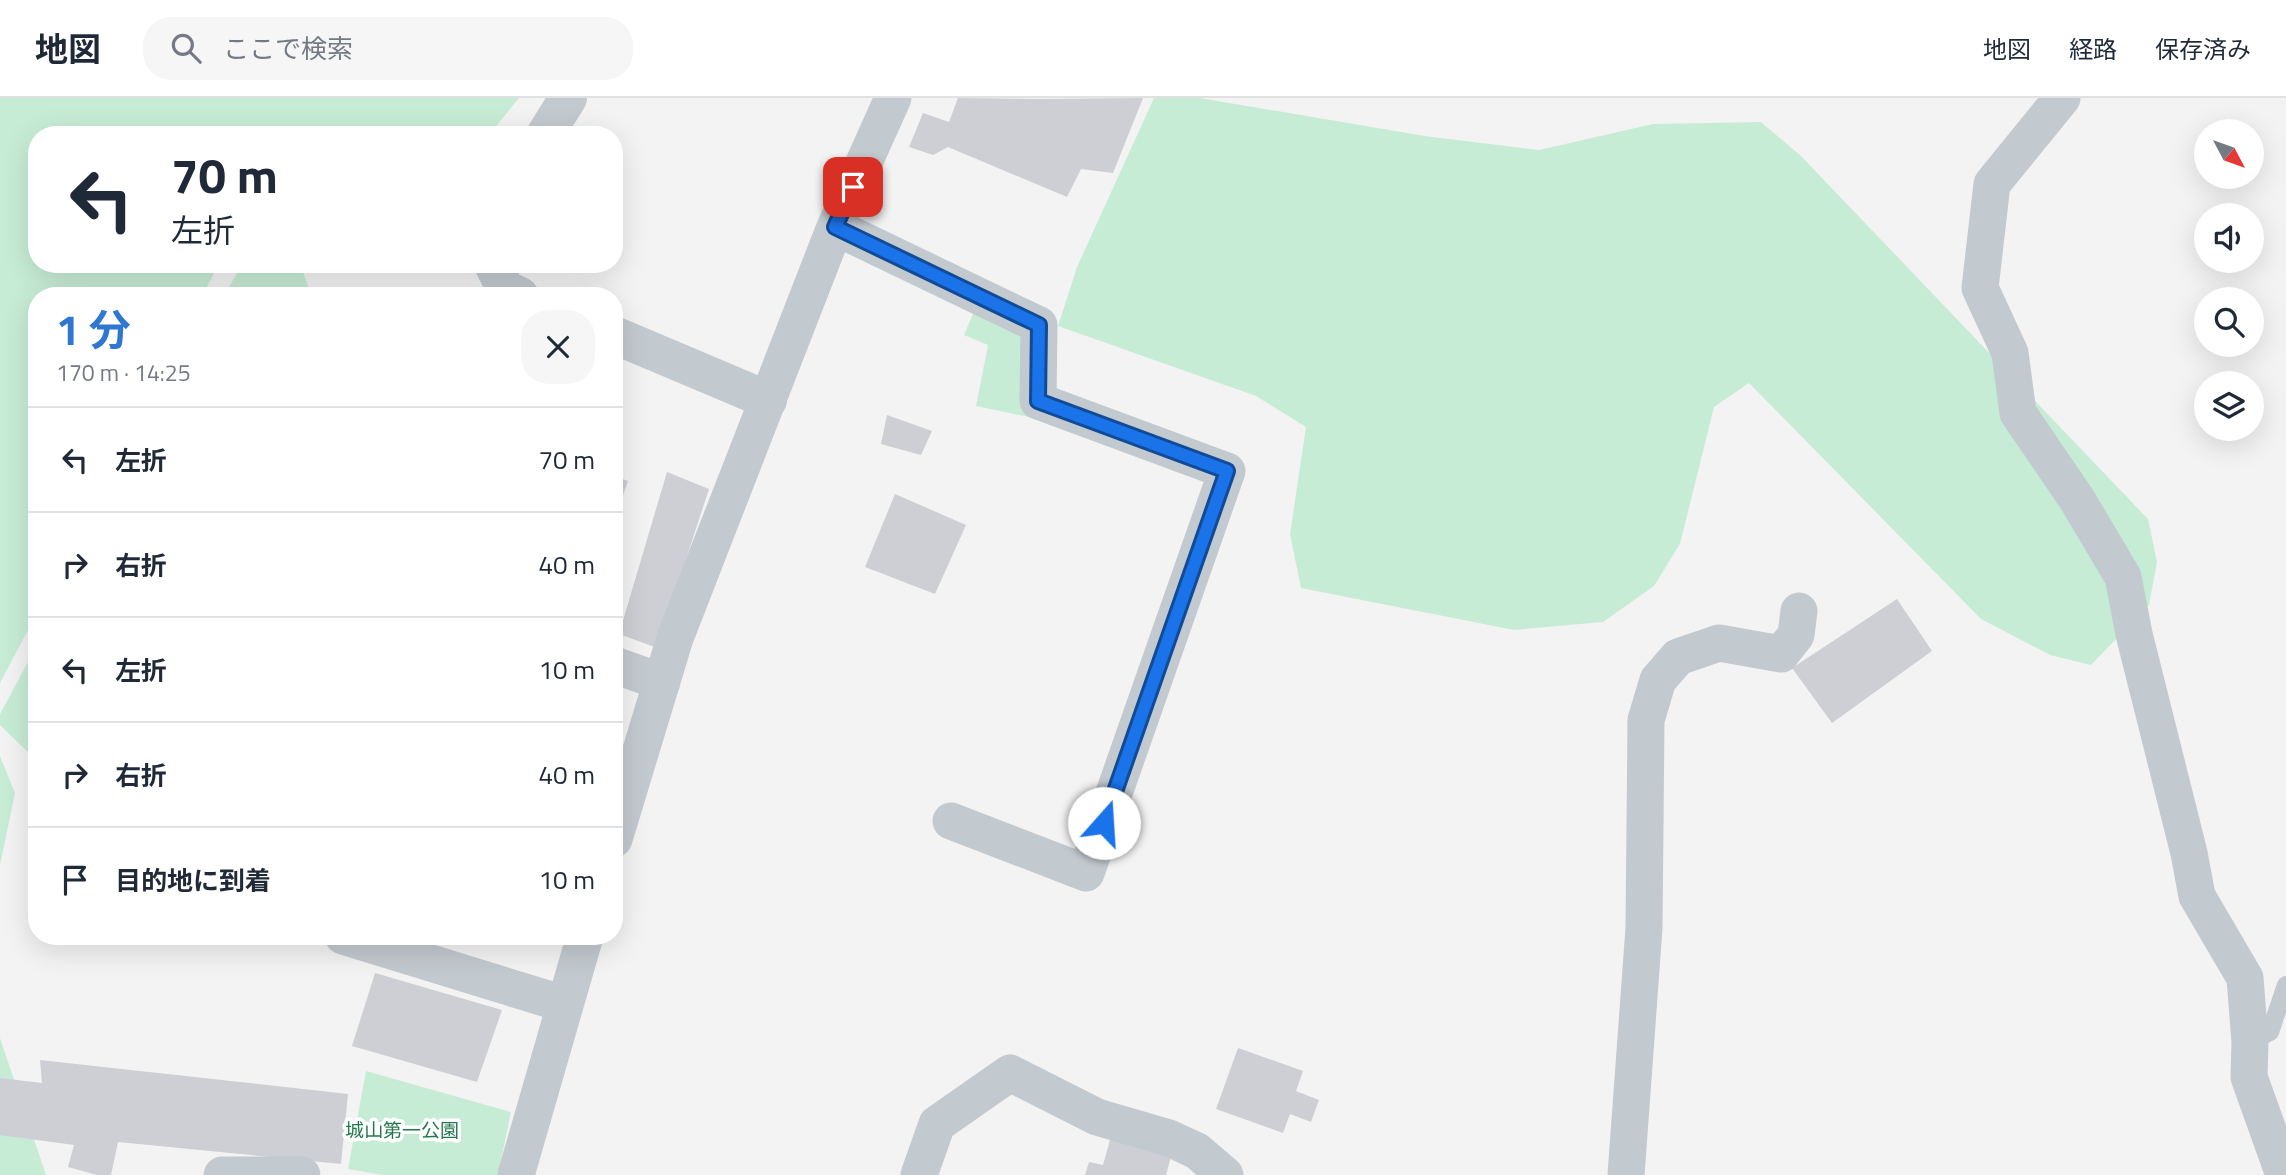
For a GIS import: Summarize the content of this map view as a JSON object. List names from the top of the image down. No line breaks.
{"parks":["城山第一公園"],"north":"bottom right","page":{"header":"地図","search":"ここで検索","nav":["地図","経路","保存済み"],"turn":["70 m","左折"],"heading":["1 分","170 m · 14:25"],"list":[{"name":"左折","value":"70 m"},{"name":"右折","value":"40 m"},{"name":"左折","value":"10 m"},{"name":"右折","value":"40 m"},{"name":"目的地に到着","value":"10 m"}]}}
